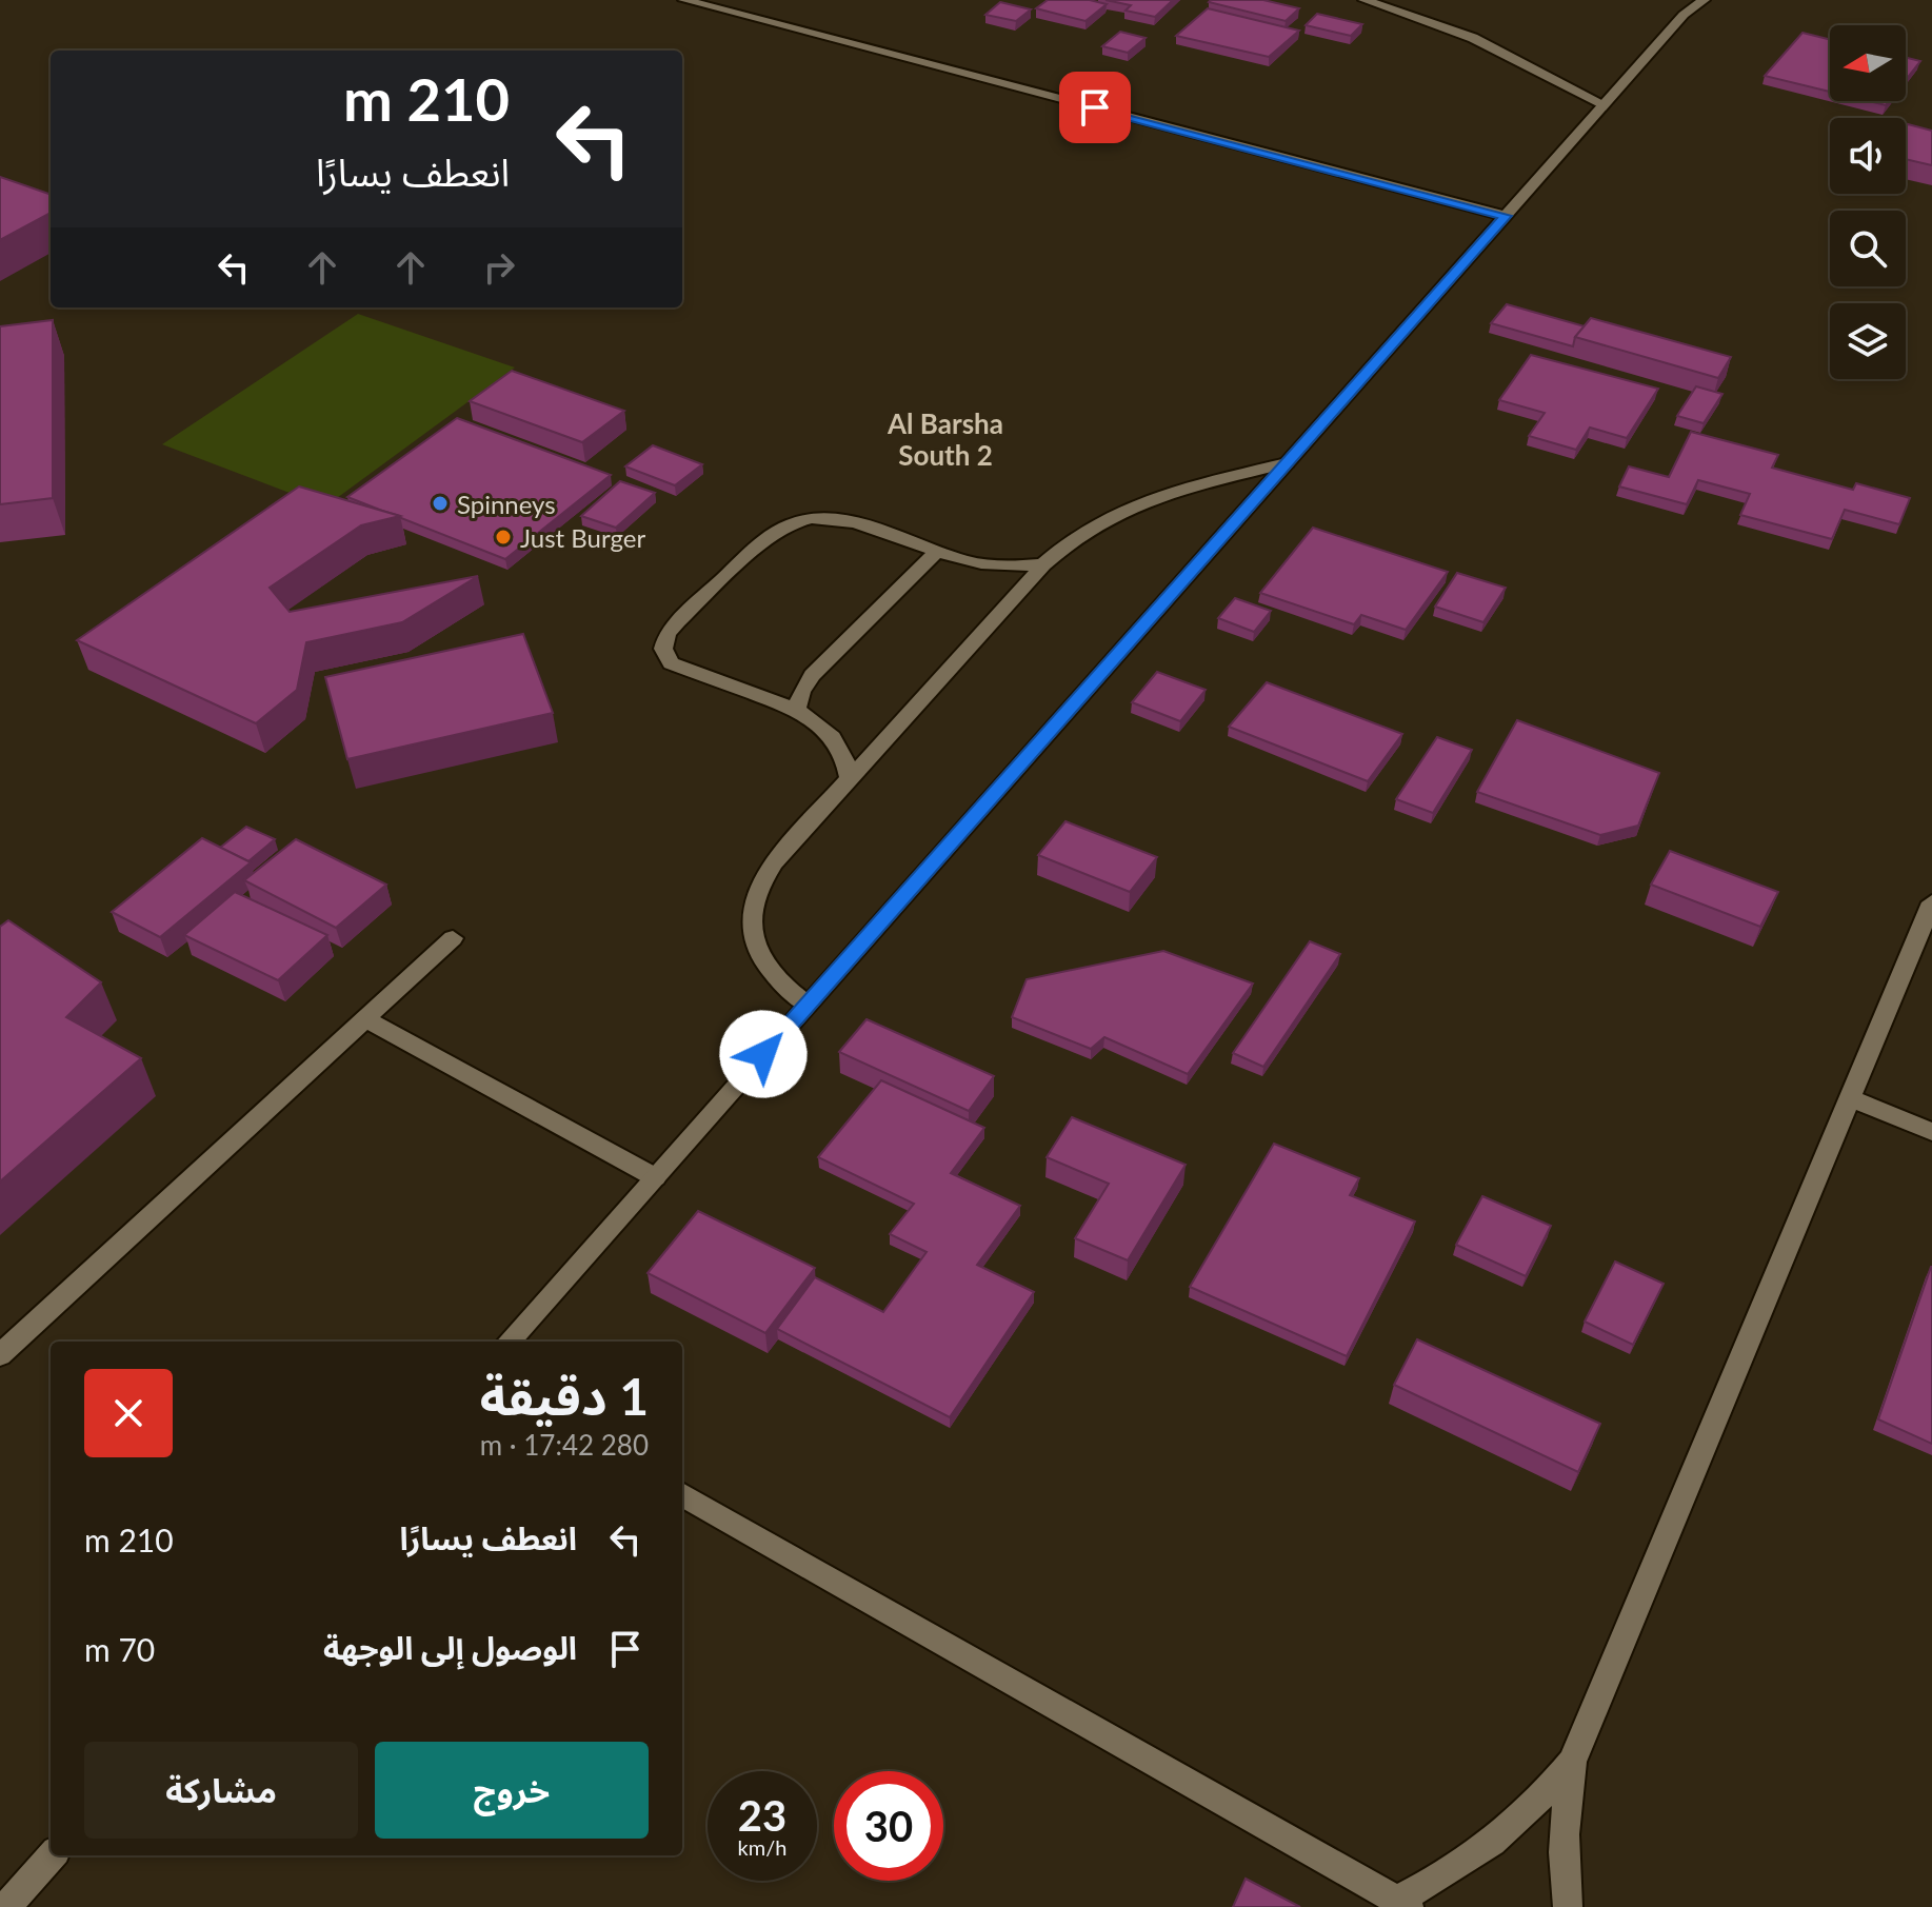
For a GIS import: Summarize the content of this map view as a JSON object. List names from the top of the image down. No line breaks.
{"districts":["Al Barsha South 2"],"places":["Spinneys","Just Burger"],"north":"left","page":{"turn":["210 m","انعطف يسارًا"],"heading":["1 دقيقة","280 m · 17:42"],"list":[{"name":"انعطف يسارًا","value":"210 m"},{"name":"الوصول إلى الوجهة","value":"70 m"}],"buttons":["خروج","مشاركة"],"speed":"23 km/h","limit":"30"}}
